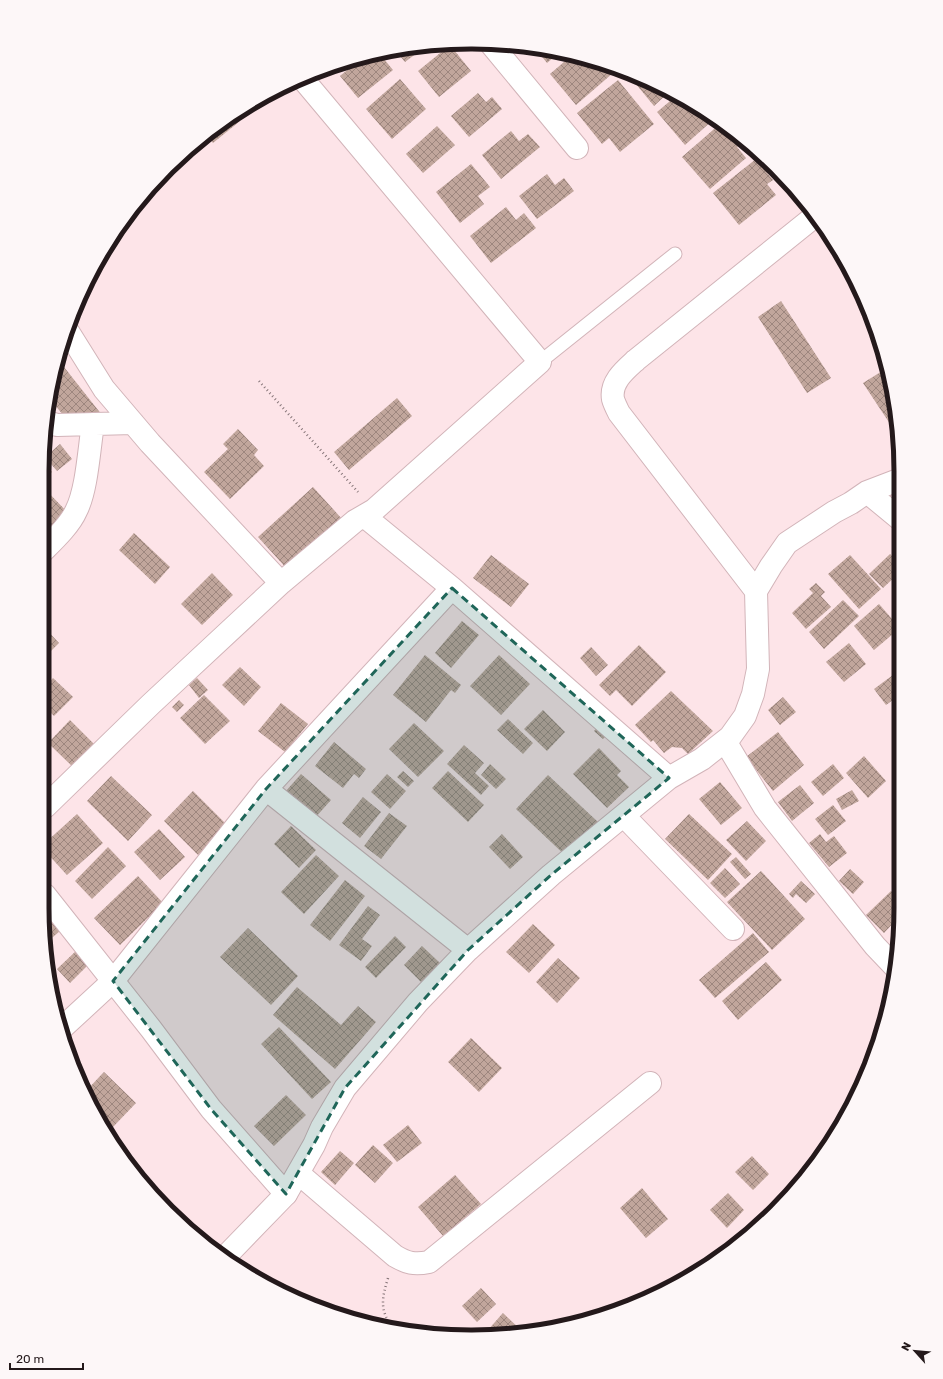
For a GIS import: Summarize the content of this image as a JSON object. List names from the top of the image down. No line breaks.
{"scale_bar":"20 m","north":"top left"}
